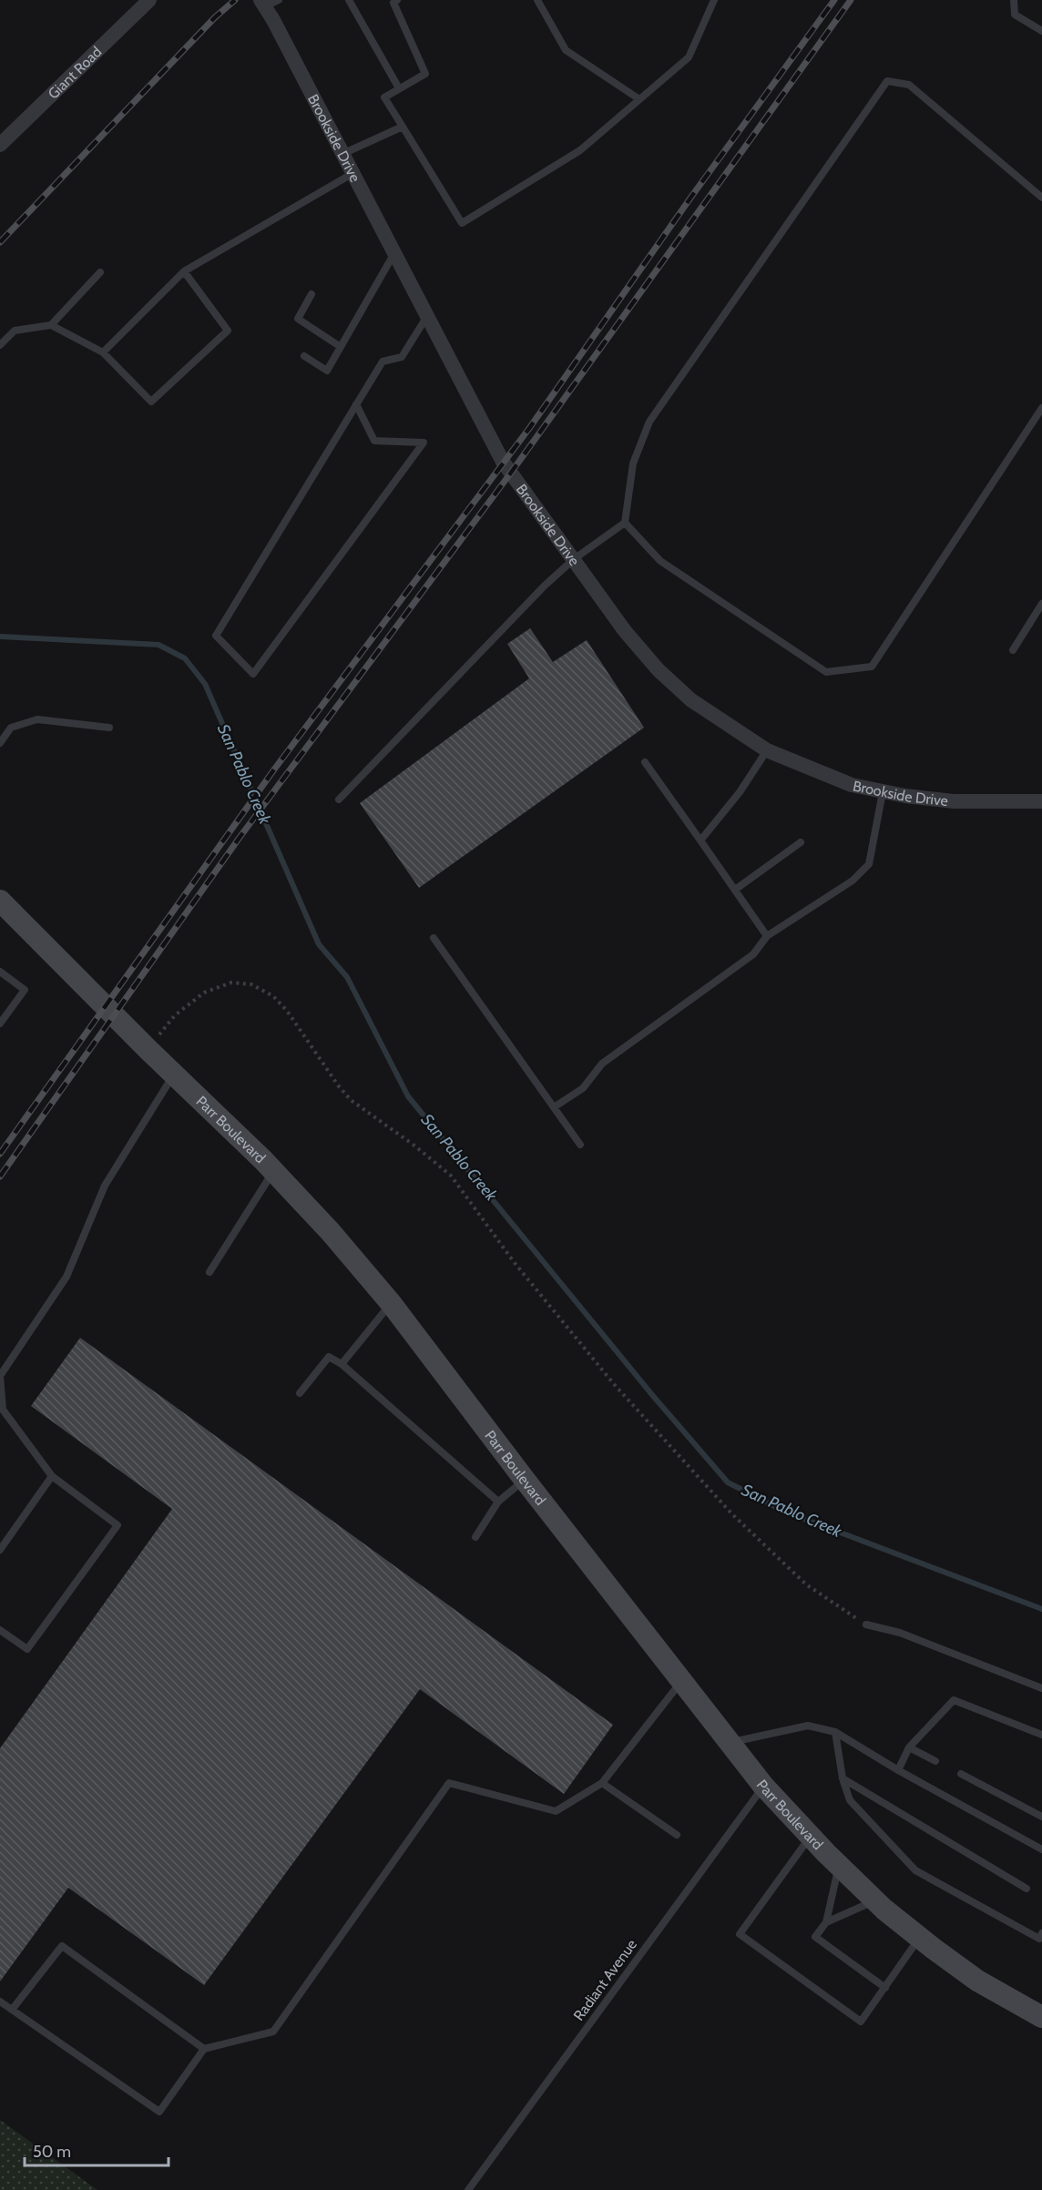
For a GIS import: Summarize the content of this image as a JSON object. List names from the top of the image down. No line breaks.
{"streets":{"street":["Giant Road","Brookside Drive","Parr Boulevard"],"lane":["Radiant Avenue"]},"crossings":[["Parr Boulevard","Radiant Avenue"]],"water":["San Pablo Creek"],"scale_bar":"50 m"}
